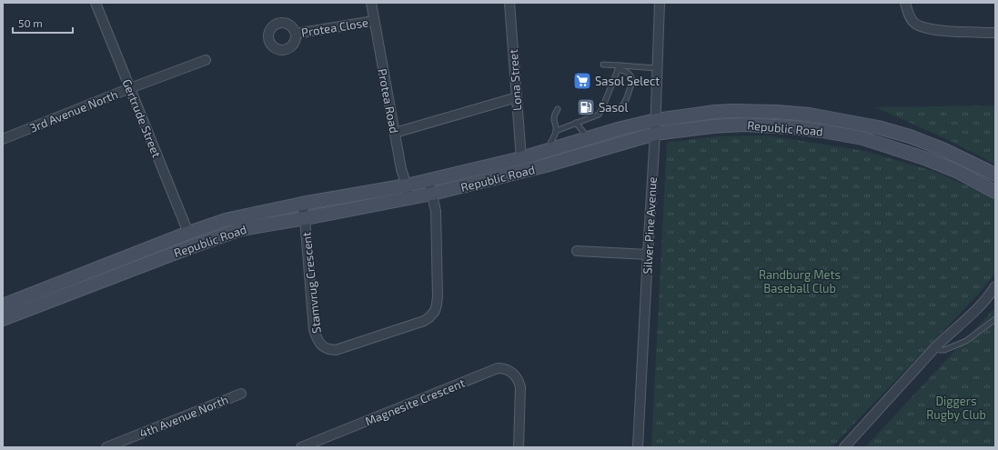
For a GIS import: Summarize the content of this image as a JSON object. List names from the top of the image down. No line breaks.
{"streets":{"main road":["Republic Road"],"street":["Protea Close","Lona Street","Protea Road","3rd Avenue North","Gertrude Street","Silver Pine Avenue","Stamvrug Crescent","Magnesite Crescent","4th Avenue North"]},"crossings":[["Protea Close","Protea Road"],["Lona Street","Republic Road"],["Protea Road","Republic Road"],["3rd Avenue North","Gertrude Street"],["Gertrude Street","Republic Road"],["Republic Road","Silver Pine Avenue"],["Republic Road","Stamvrug Crescent"]],"parks":["Randburg Mets Baseball Club","Diggers Rugby Club"],"places":{"supermarket":["Sasol Select"],"fuel station":["Sasol"]},"scale_bar":"50 m"}
